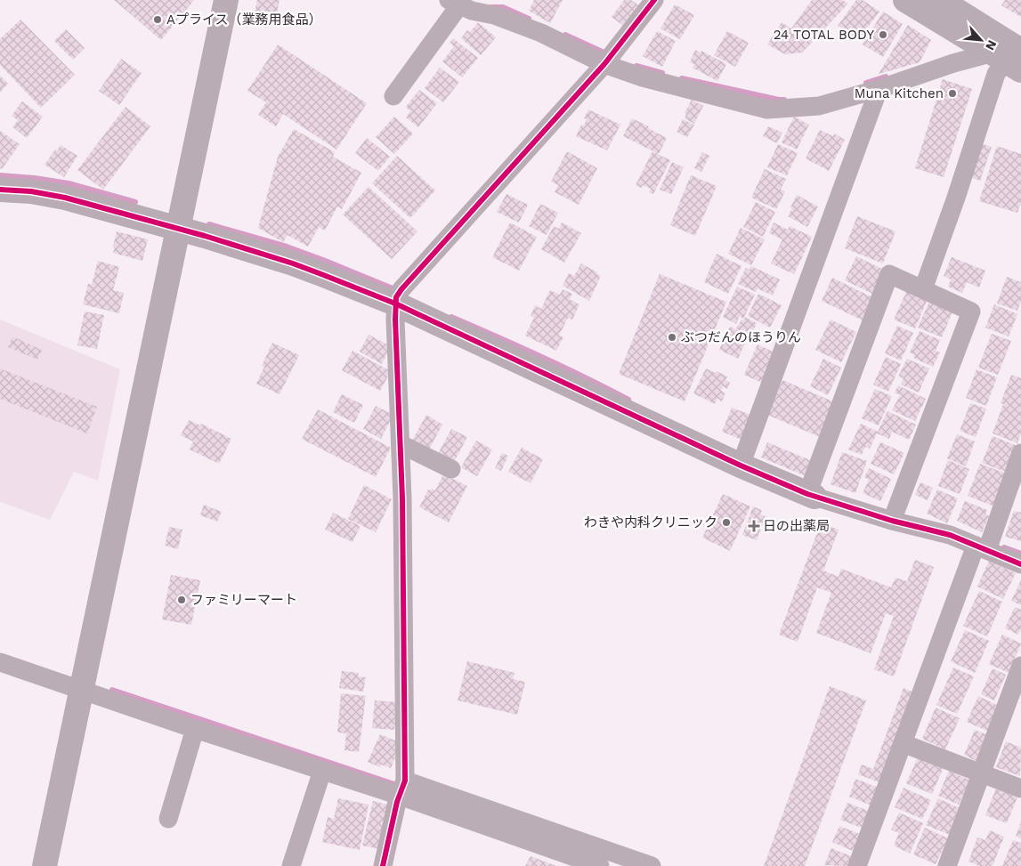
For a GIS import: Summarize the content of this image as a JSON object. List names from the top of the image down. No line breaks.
{"places":{"other":["Aプライス（業務用食品）","24 TOTAL BODY","Muna Kitchen","ぶつだんのほうりん","わきや内科クリニック","ファミリーマート"],"health":["日の出薬局"]},"north":"bottom right"}
